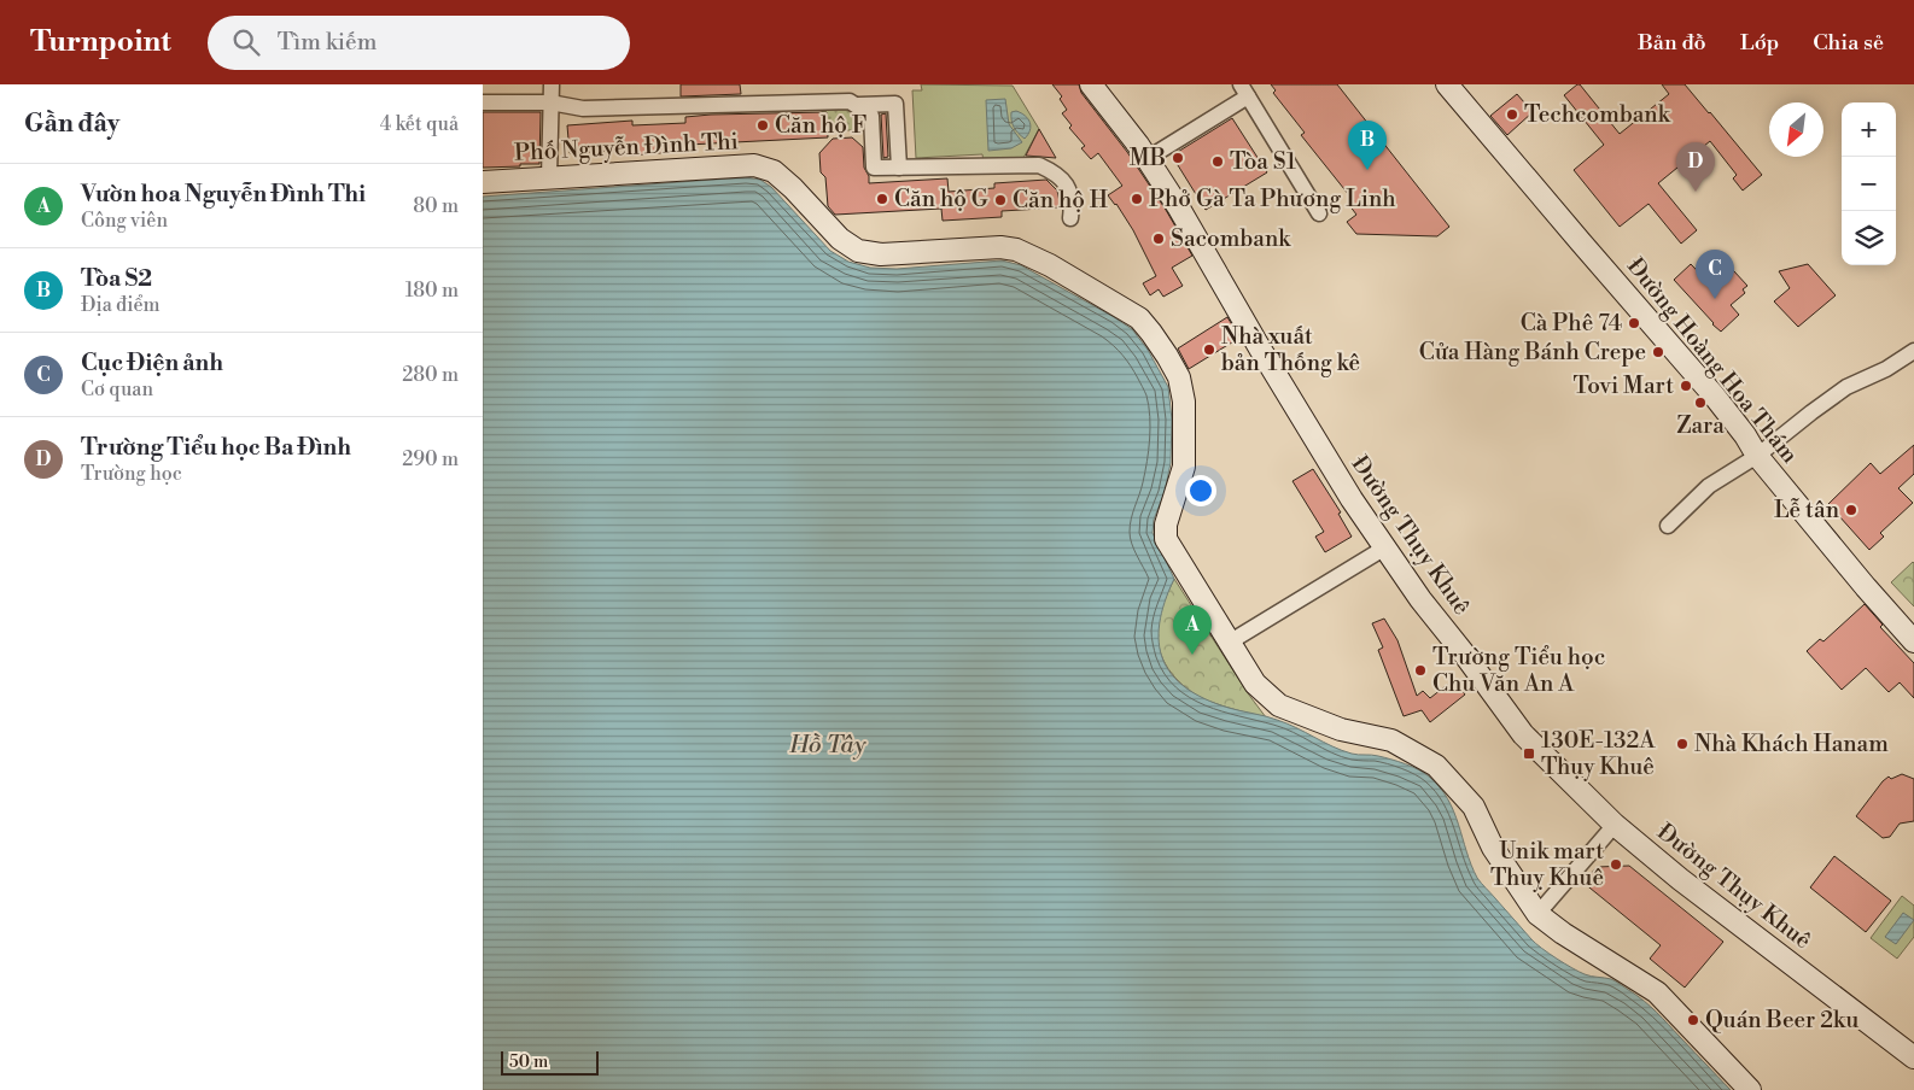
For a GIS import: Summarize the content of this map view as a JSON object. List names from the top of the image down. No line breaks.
{"streets":{"main road":["Phố Nguyễn Đình Thi","Đường Hoàng Hoa Thám","Đường Thụy Khuê"]},"water":["Hồ Tây"],"places":{"other":["Techcombank","Căn hộ F","MB","Tòa S1","Căn hộ G","Phở Gà Ta Phương Linh","Căn hộ H","Sacombank","Cà Phê 74","Nhà xuất bản Thống kê","Cửa Hàng Bánh Crepe","Tovi Mart","Zara","Lễ tân","Trường Tiểu học Chu Văn An A","Nhà Khách Hanam","Unik mart Thuỵ Khuê","Quán Beer 2ku"],"transit":["130E-132A Thụy Khuê"]},"scale_bar":"50 m","north":"bottom left","page":{"header":"Turnpoint","search":"Tìm kiếm","nav":["Bản đồ","Lớp","Chia sẻ"],"heading":["Gần đây","4 kết quả"],"map_buttons":["+","−"],"pins":["B","D","C","A"],"list":[{"mark":"A","name":"Vườn hoa Nguyễn Đình Thi","note":"Công viên","value":"80 m"},{"mark":"B","name":"Tòa S2","note":"Địa điểm","value":"180 m"},{"mark":"C","name":"Cục Điện ảnh","note":"Cơ quan","value":"280 m"},{"mark":"D","name":"Trường Tiểu học Ba Đình","note":"Trường học","value":"290 m"}],"scale":"50 m"}}
